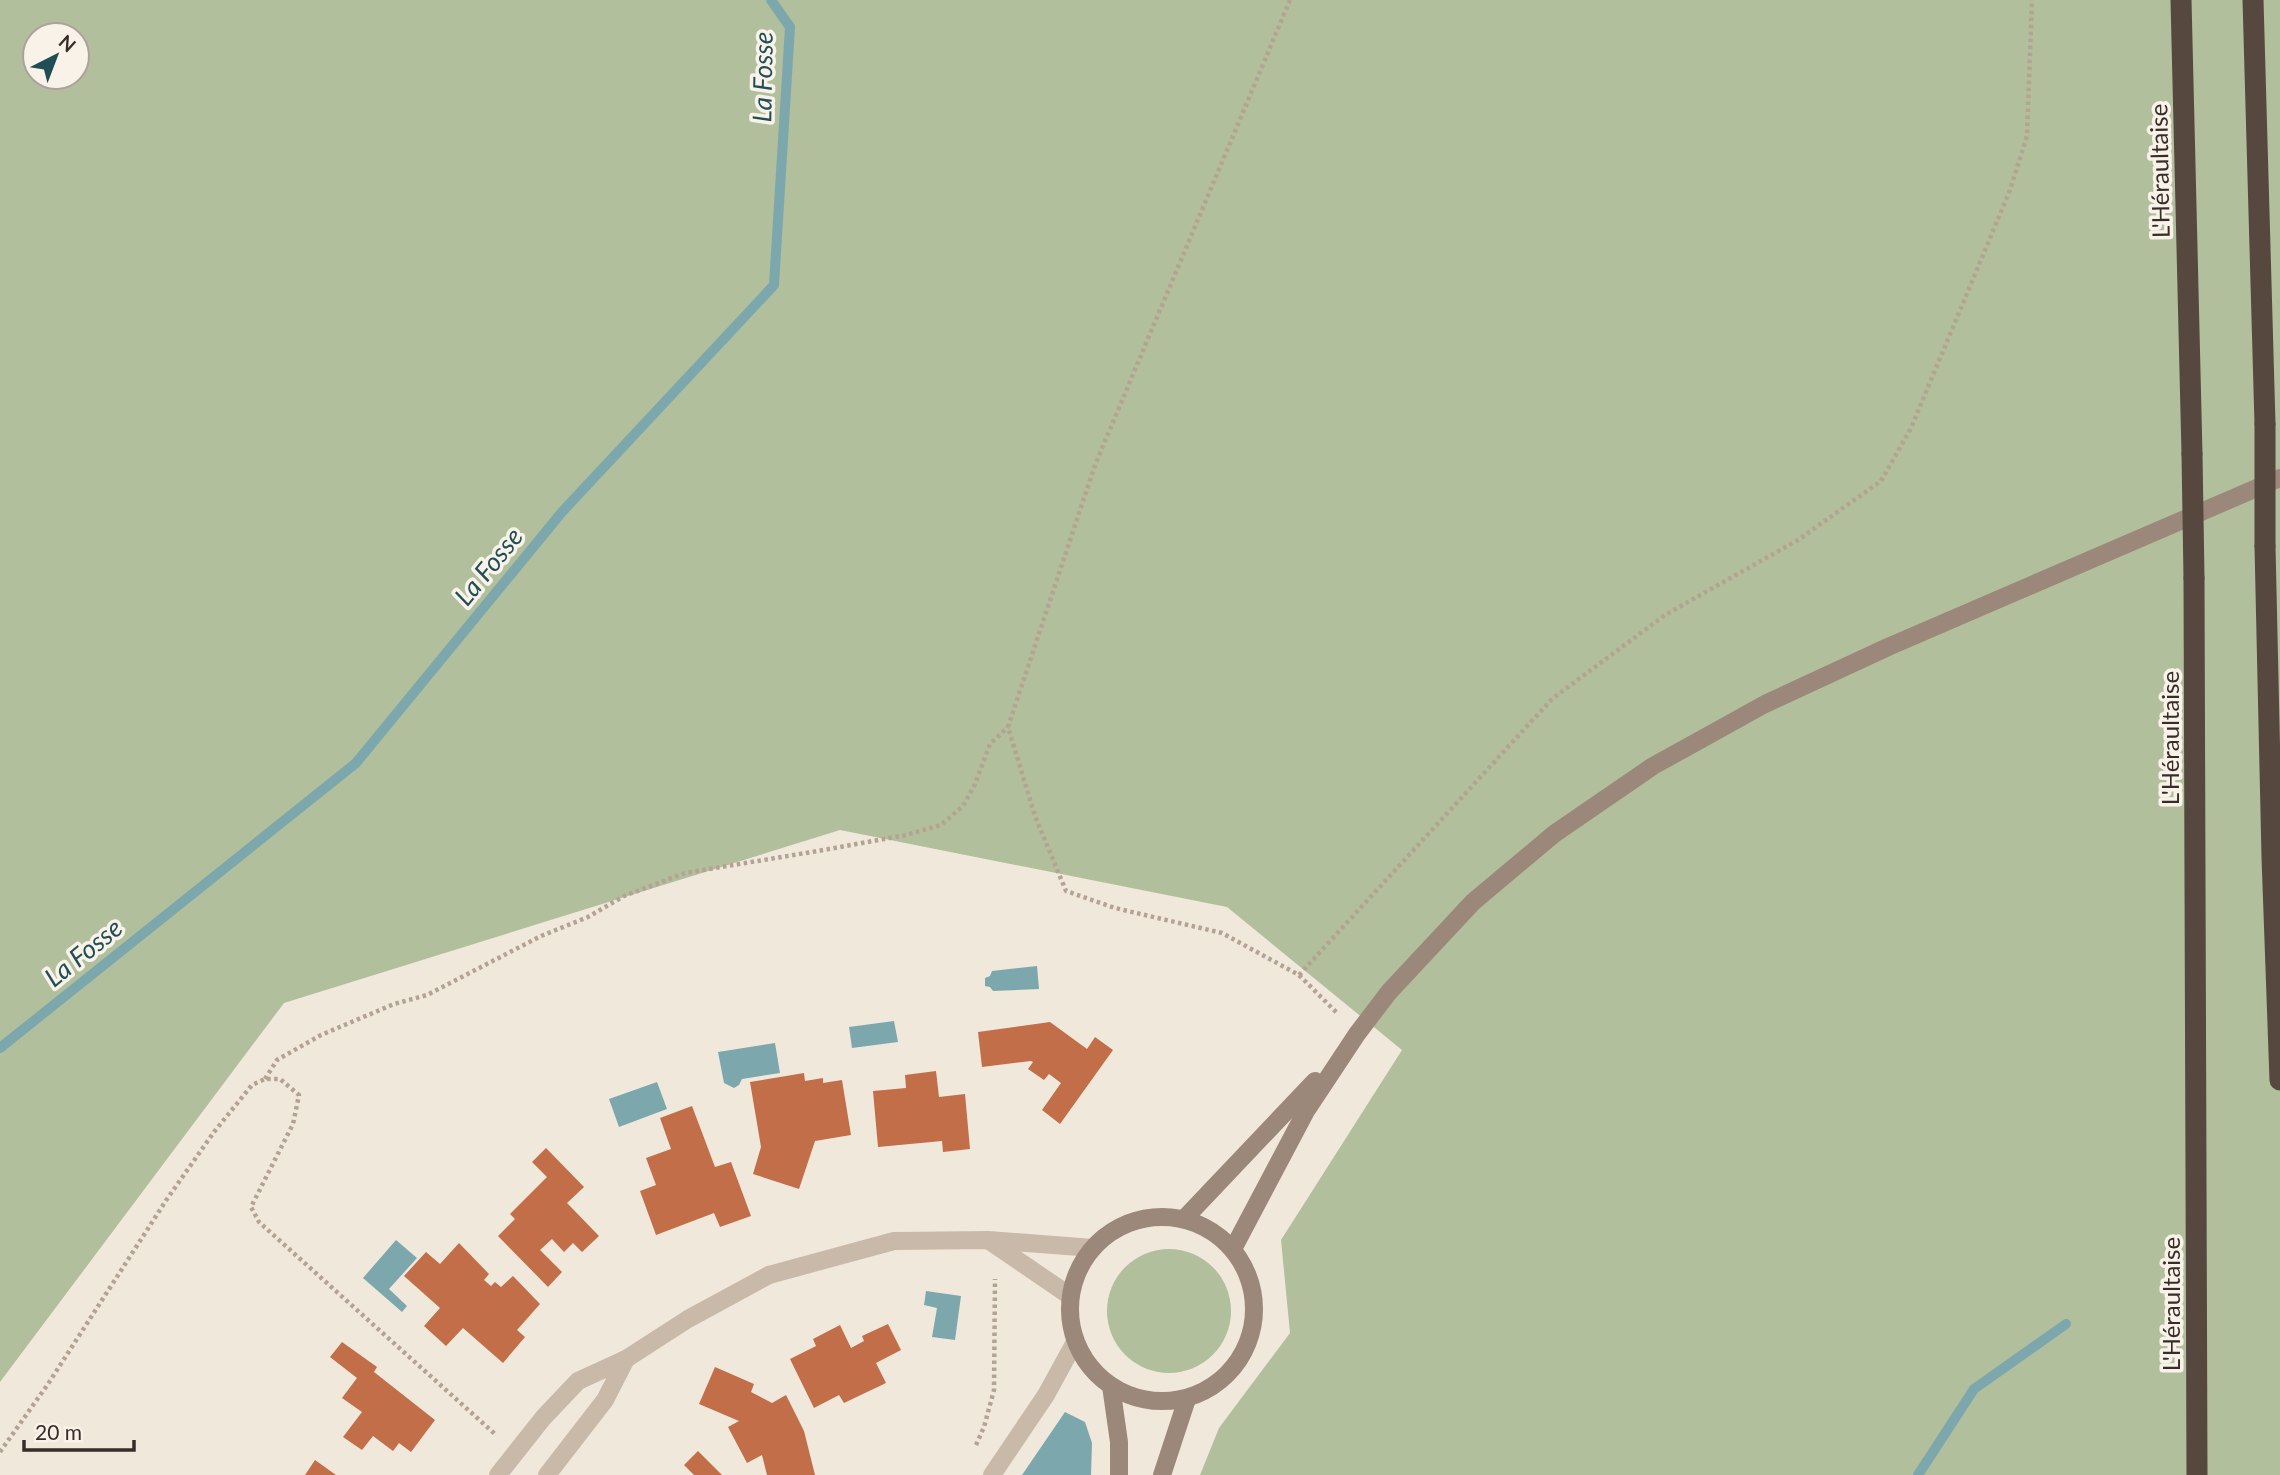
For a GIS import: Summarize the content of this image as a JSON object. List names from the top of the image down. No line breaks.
{"streets":{"highway":["L'Héraultaise"]},"water":["La Fosse"],"scale_bar":"20 m","north":"top right"}
